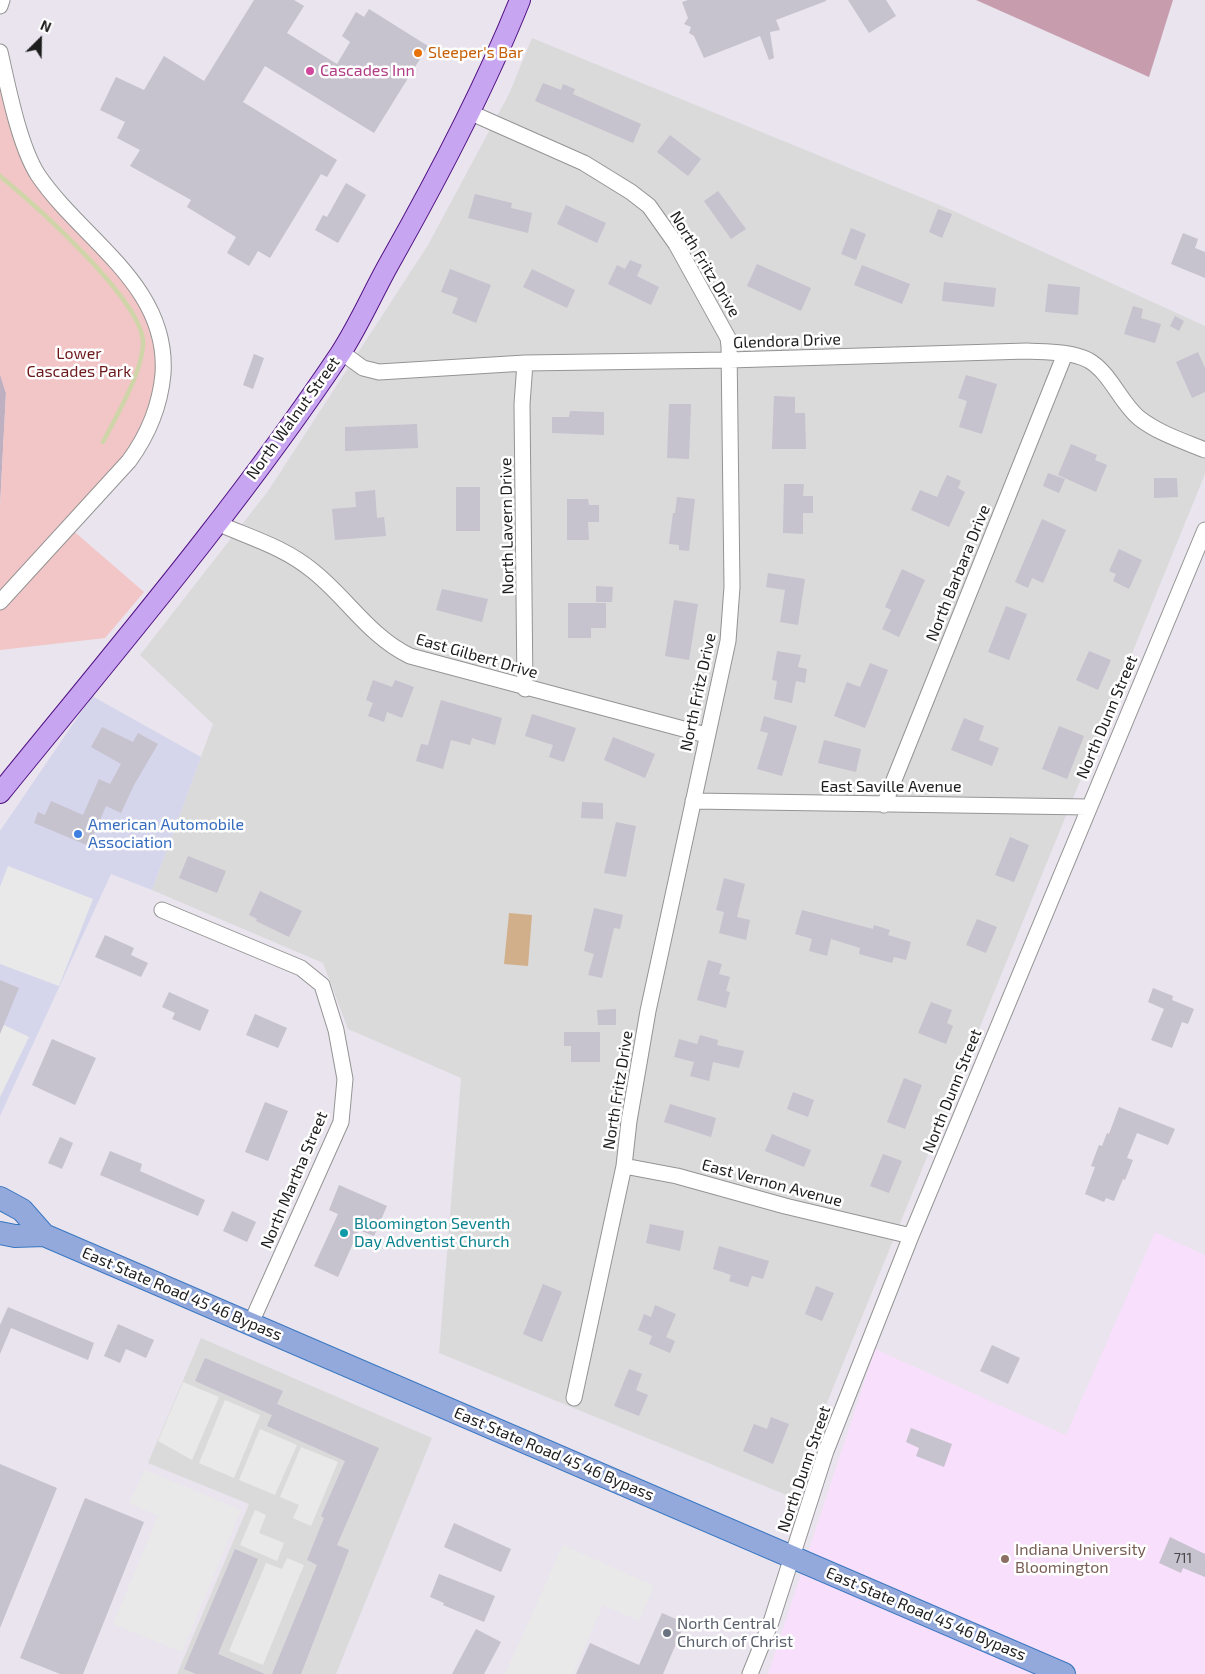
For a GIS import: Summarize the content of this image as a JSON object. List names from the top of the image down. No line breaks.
{"streets":{"highway":["East State Road 45 46 Bypass"],"main road":["North Walnut Street"],"street":["North Fritz Drive","Glendora Drive","North Lavern Drive","North Barbara Drive","East Gilbert Drive","North Dunn Street","East Saville Avenue","North Martha Street","East Vernon Avenue"]},"crossings":[["North Fritz Drive","Glendora Drive"],["North Fritz Drive","North Walnut Street"],["North Fritz Drive","East Gilbert Drive"],["North Fritz Drive","East Saville Avenue"],["North Fritz Drive","East Vernon Avenue"],["Glendora Drive","North Walnut Street"],["Glendora Drive","North Lavern Drive"],["Glendora Drive","North Barbara Drive"],["North Walnut Street","East Gilbert Drive"],["North Lavern Drive","East Gilbert Drive"],["North Barbara Drive","East Saville Avenue"],["North Dunn Street","East Saville Avenue"],["North Dunn Street","East Vernon Avenue"],["North Dunn Street","East State Road 45 46 Bypass"],["North Martha Street","East State Road 45 46 Bypass"]],"parks":["Lower Cascades Park"],"places":["Sleeper's Bar","Cascades Inn","American Automobile Association","Bloomington Seventh Day Adventist Church","Indiana University Bloomington","North Central Church of Christ"],"house_numbers":["711"],"north":"top right"}
